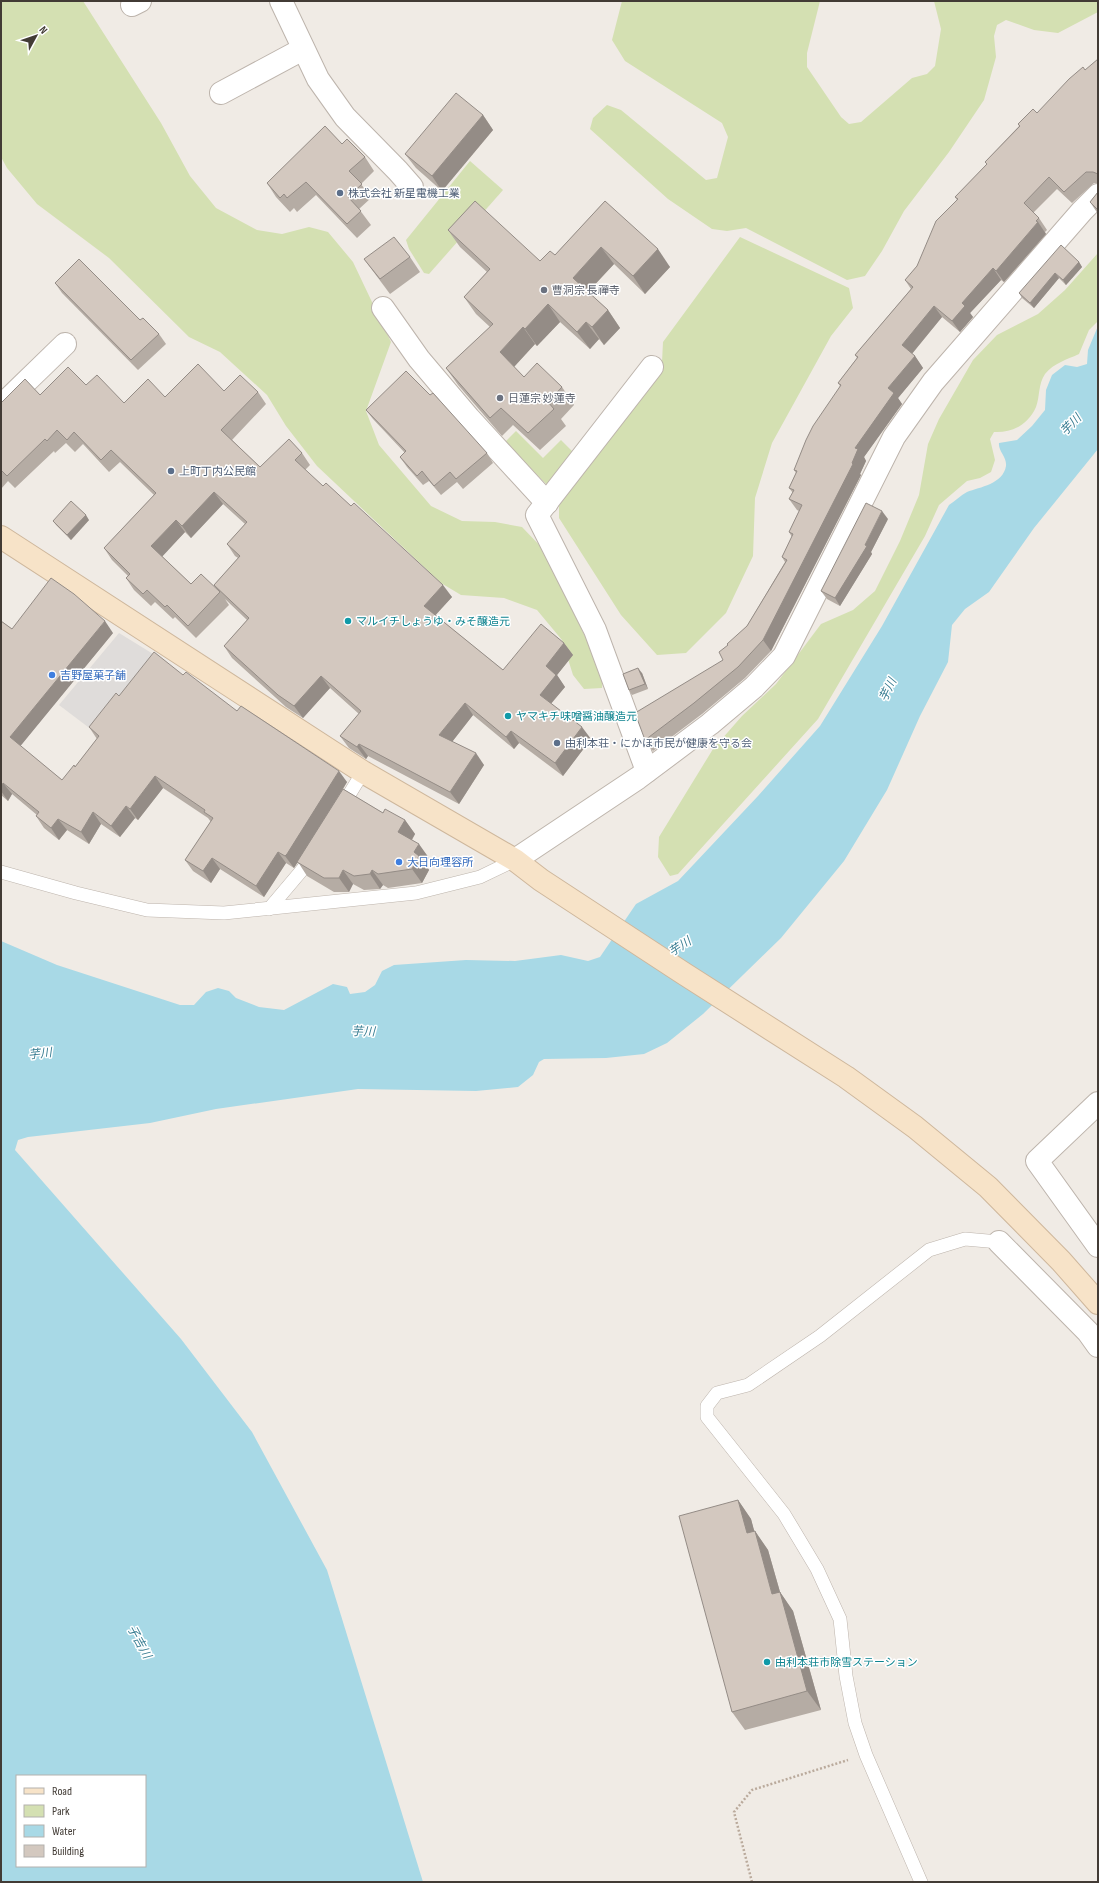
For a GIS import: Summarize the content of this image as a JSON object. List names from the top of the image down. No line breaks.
{"water":["芋川","子吉川"],"places":["株式会社 新星電機工業","曹洞宗 長禪寺","日蓮宗 妙蓮寺","上町丁内公民館","マルイチしょうゆ・みそ醸造元","吉野屋菓子舗","ヤマキチ味噌醤油醸造元","由利本荘・にかほ市民が健康を守る会","大日向理容所","由利本荘市除雪ステーション"],"legend":["Road","Park","Water","Building"],"north":"top right"}
